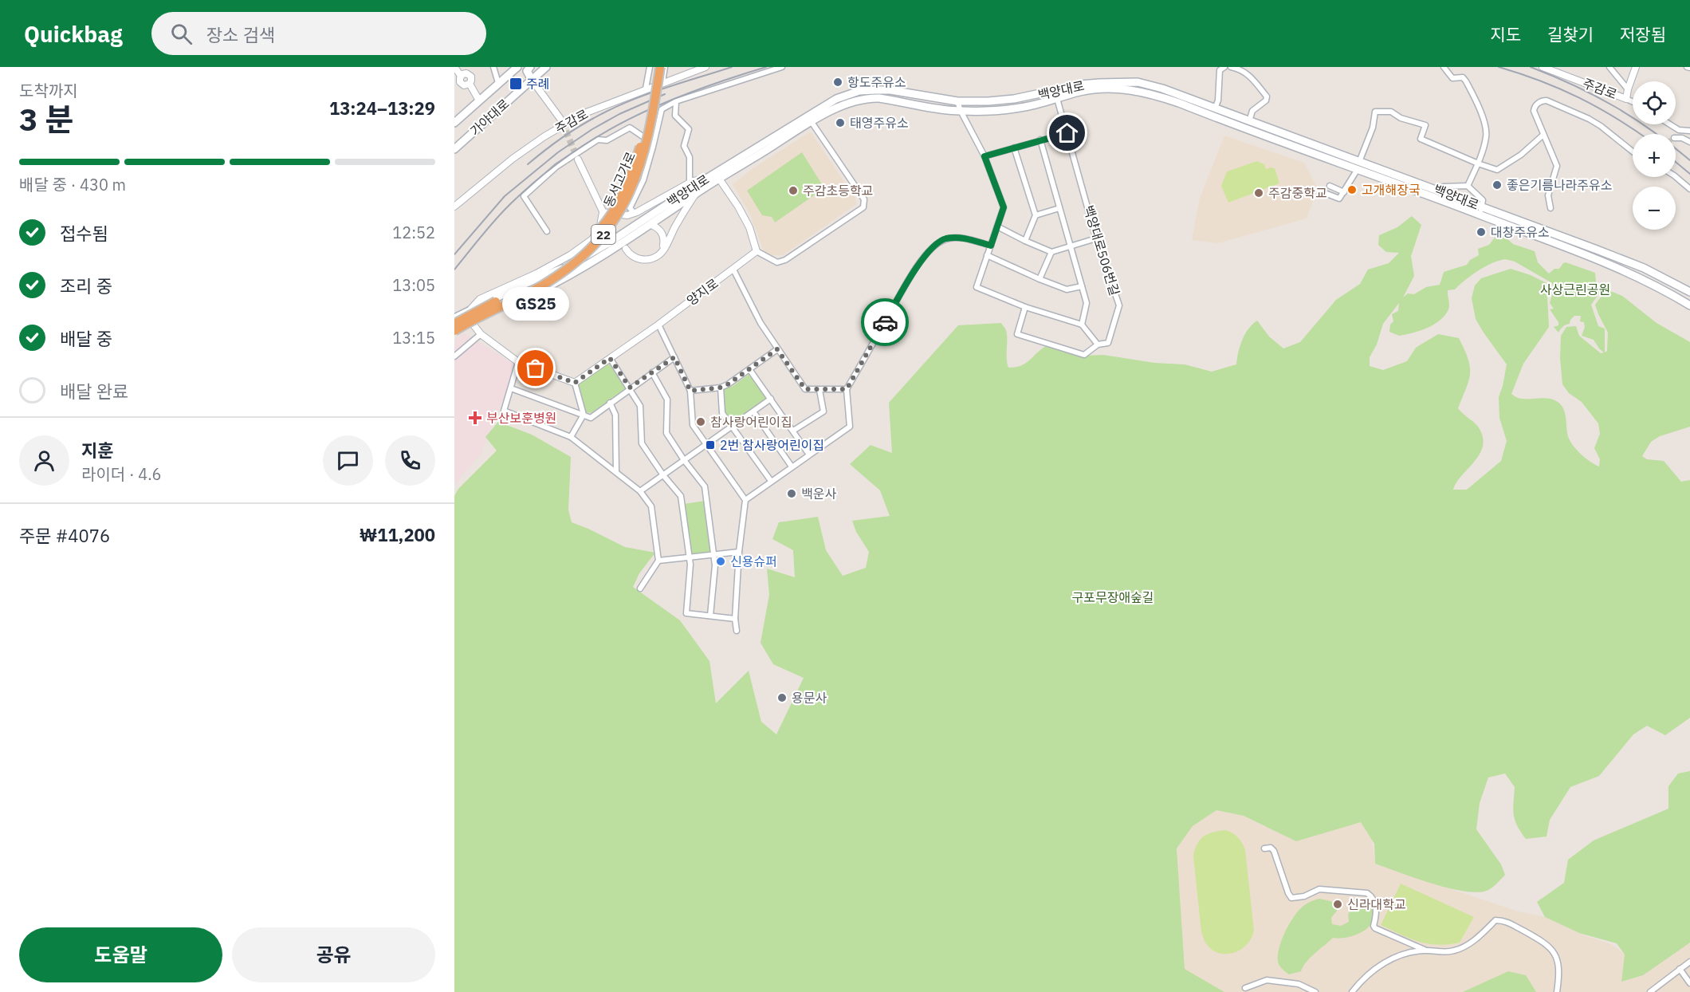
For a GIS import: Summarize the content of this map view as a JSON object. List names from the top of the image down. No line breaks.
{"streets":{"highway":["동서고가로","22"],"main road":["백양대로","가야대로"],"street":["주감로","백양대로506번길","양지로"]},"crossings":[["백양대로","동서고가로"],["백양대로","백양대로506번길"]],"parks":["사상근린공원","구포무장애숲길"],"places":{"other":["항도주유소","태영주유소","좋은기름나라주유소","고개해장국","주감초등학교","주감중학교","대창주유소","GS25","참사랑어린이집","백운사","신용슈퍼","용문사","신라대학교"],"transit":["주례","2번 참사랑어린이집"],"health":["부산보훈병원"]},"page":{"header":"Quickbag","search":"장소 검색","nav":["지도","길찾기","저장됨"],"heading":["3 분","도착까지","13:24–13:29"],"panel":["지훈","라이더 · 4.6","주문 #4076","₩11,200"],"map_buttons":["+","−"],"bar":"배달 중 · 430 m","list":[["접수됨","12:52"],["조리 중","13:05"],["배달 중","13:15"],"배달 완료"],"bubble":"GS25","buttons":["도움말","공유"]}}
